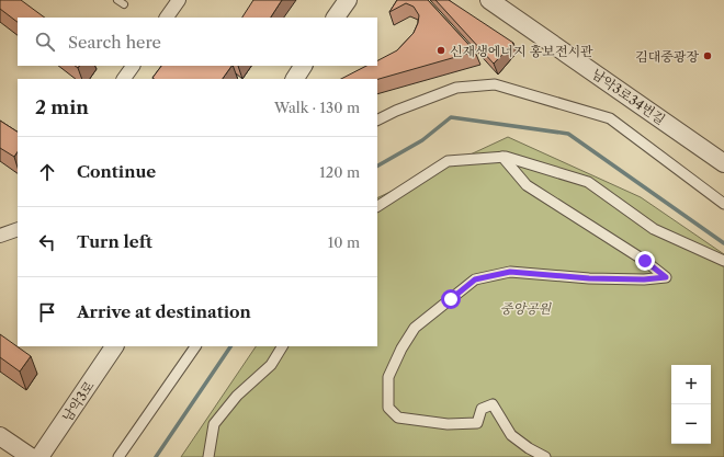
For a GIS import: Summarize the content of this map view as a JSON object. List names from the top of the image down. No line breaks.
{"streets":{"street":["남악3로34번길","남악3로"]},"parks":["중앙공원"],"places":["신재생에너지 홍보전시관","김대중광장"],"page":{"search":"Search here","heading":["2 min","Walk · 130 m"],"list":[["Continue","120 m"],["Turn left","10 m"],"Arrive at destination"],"map_buttons":["+","−"]}}
